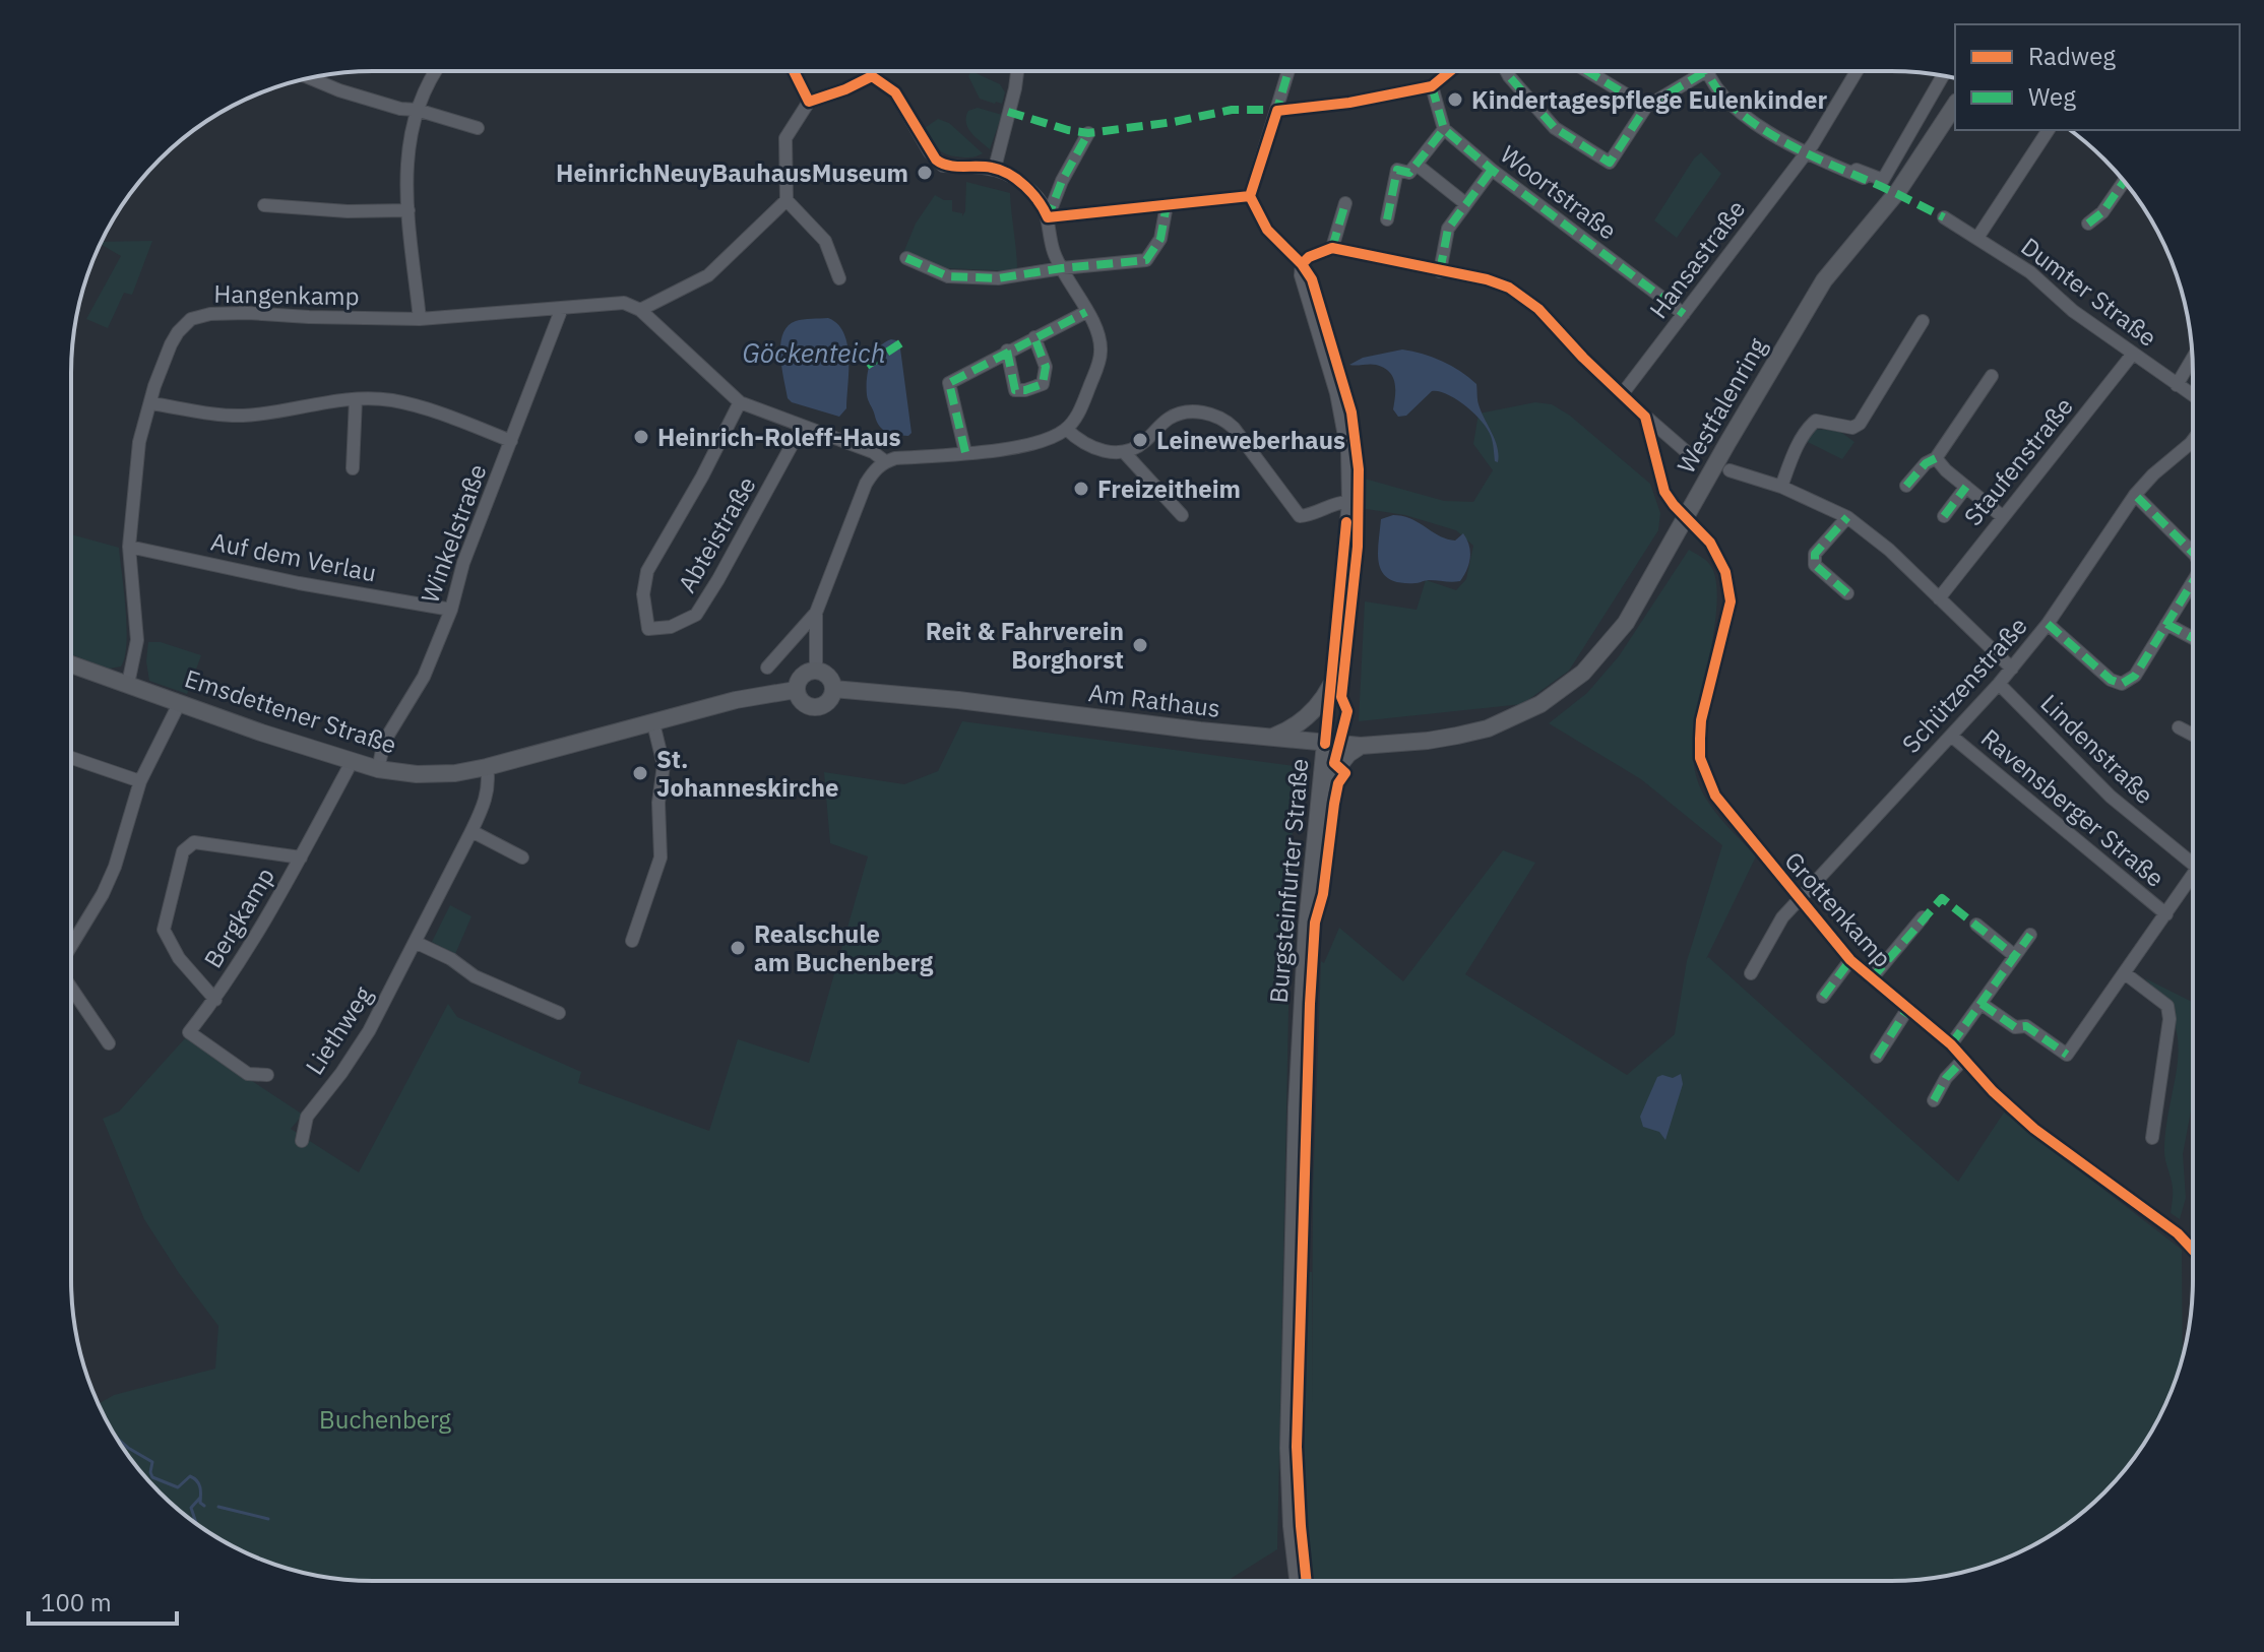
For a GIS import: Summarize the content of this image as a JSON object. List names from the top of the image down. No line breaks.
{"streets":{"main road":["Westfalenring","Am Rathaus","Emsdettener Straße","Burgsteinfurter Straße"],"street":["Woortstraße","Hansastraße","Dumter Straße","Hangenkamp","Staufenstraße","Winkelstraße","Abteistraße","Auf dem Verlau","Schützenstraße","Lindenstraße","Ravensberger Straße","Grottenkamp","Bergkamp","Liethweg"]},"crossings":[["Woortstraße","Hansastraße"],["Dumter Straße","Staufenstraße"],["Hangenkamp","Winkelstraße"],["Hangenkamp","Auf dem Verlau"],["Hangenkamp","Emsdettener Straße"],["Westfalenring","Am Rathaus"],["Westfalenring","Burgsteinfurter Straße"],["Westfalenring","Grottenkamp"],["Winkelstraße","Auf dem Verlau"],["Winkelstraße","Emsdettener Straße"],["Schützenstraße","Lindenstraße"],["Schützenstraße","Ravensberger Straße"],["Schützenstraße","Grottenkamp"],["Am Rathaus","Emsdettener Straße"],["Am Rathaus","Burgsteinfurter Straße"],["Emsdettener Straße","Bergkamp"],["Emsdettener Straße","Liethweg"]],"water":["Göckenteich"],"parks":["Buchenberg"],"places":["Kindertagespflege Eulenkinder","HeinrichNeuyBauhausMuseum","Heinrich-Roleff-Haus","Leineweberhaus","Freizeitheim","Reit & Fahrverein Borghorst","St. Johanneskirche","Realschule am Buchenberg"],"legend":["Radweg","Weg"],"scale_bar":"100 m"}
